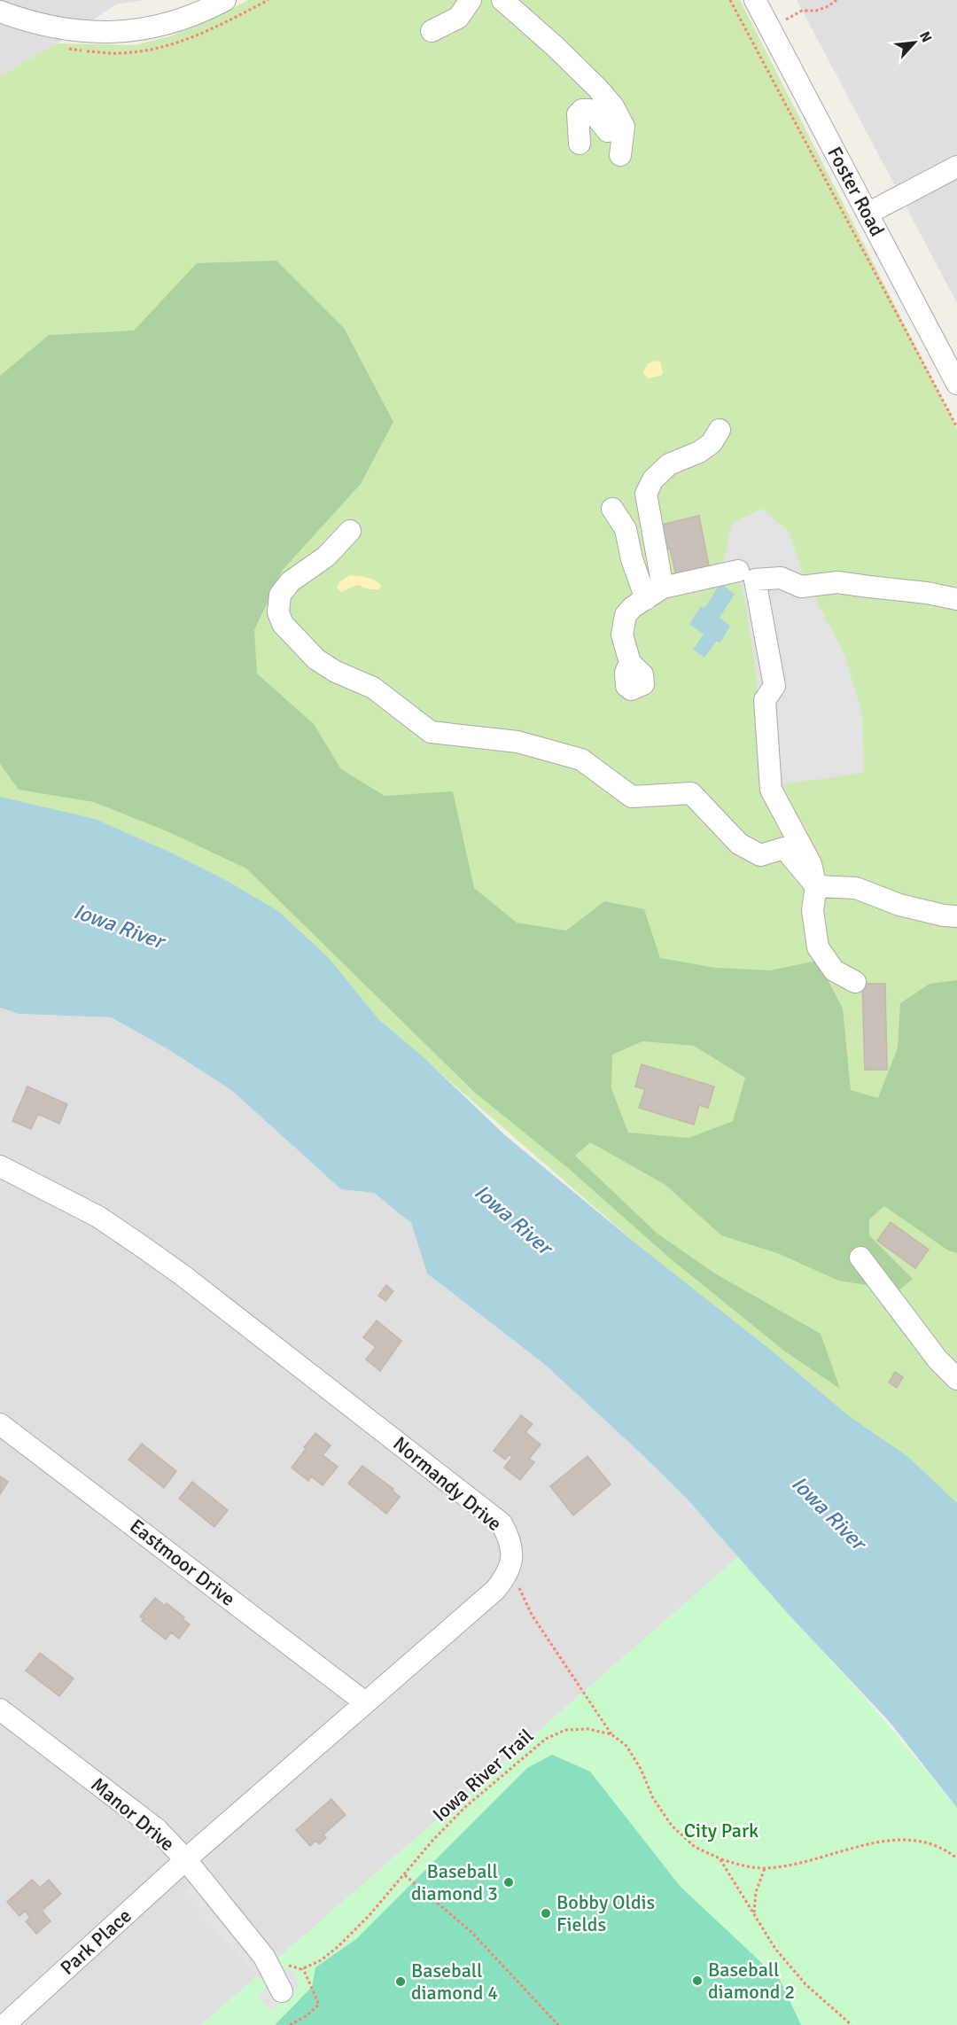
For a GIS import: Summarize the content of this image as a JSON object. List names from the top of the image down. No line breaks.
{"streets":{"street":["Foster Road","Normandy Drive","Eastmoor Drive","Manor Drive","Park Place"],"path":["Iowa River Trail"]},"crossings":[["Normandy Drive","Eastmoor Drive"],["Normandy Drive","Manor Drive"],["Normandy Drive","Park Place"],["Manor Drive","Park Place"]],"water":["Iowa River"],"parks":["City Park"],"places":["Baseball diamond 3","Bobby Oldis Fields","Baseball diamond 2","Baseball diamond 4"],"north":"top right"}
